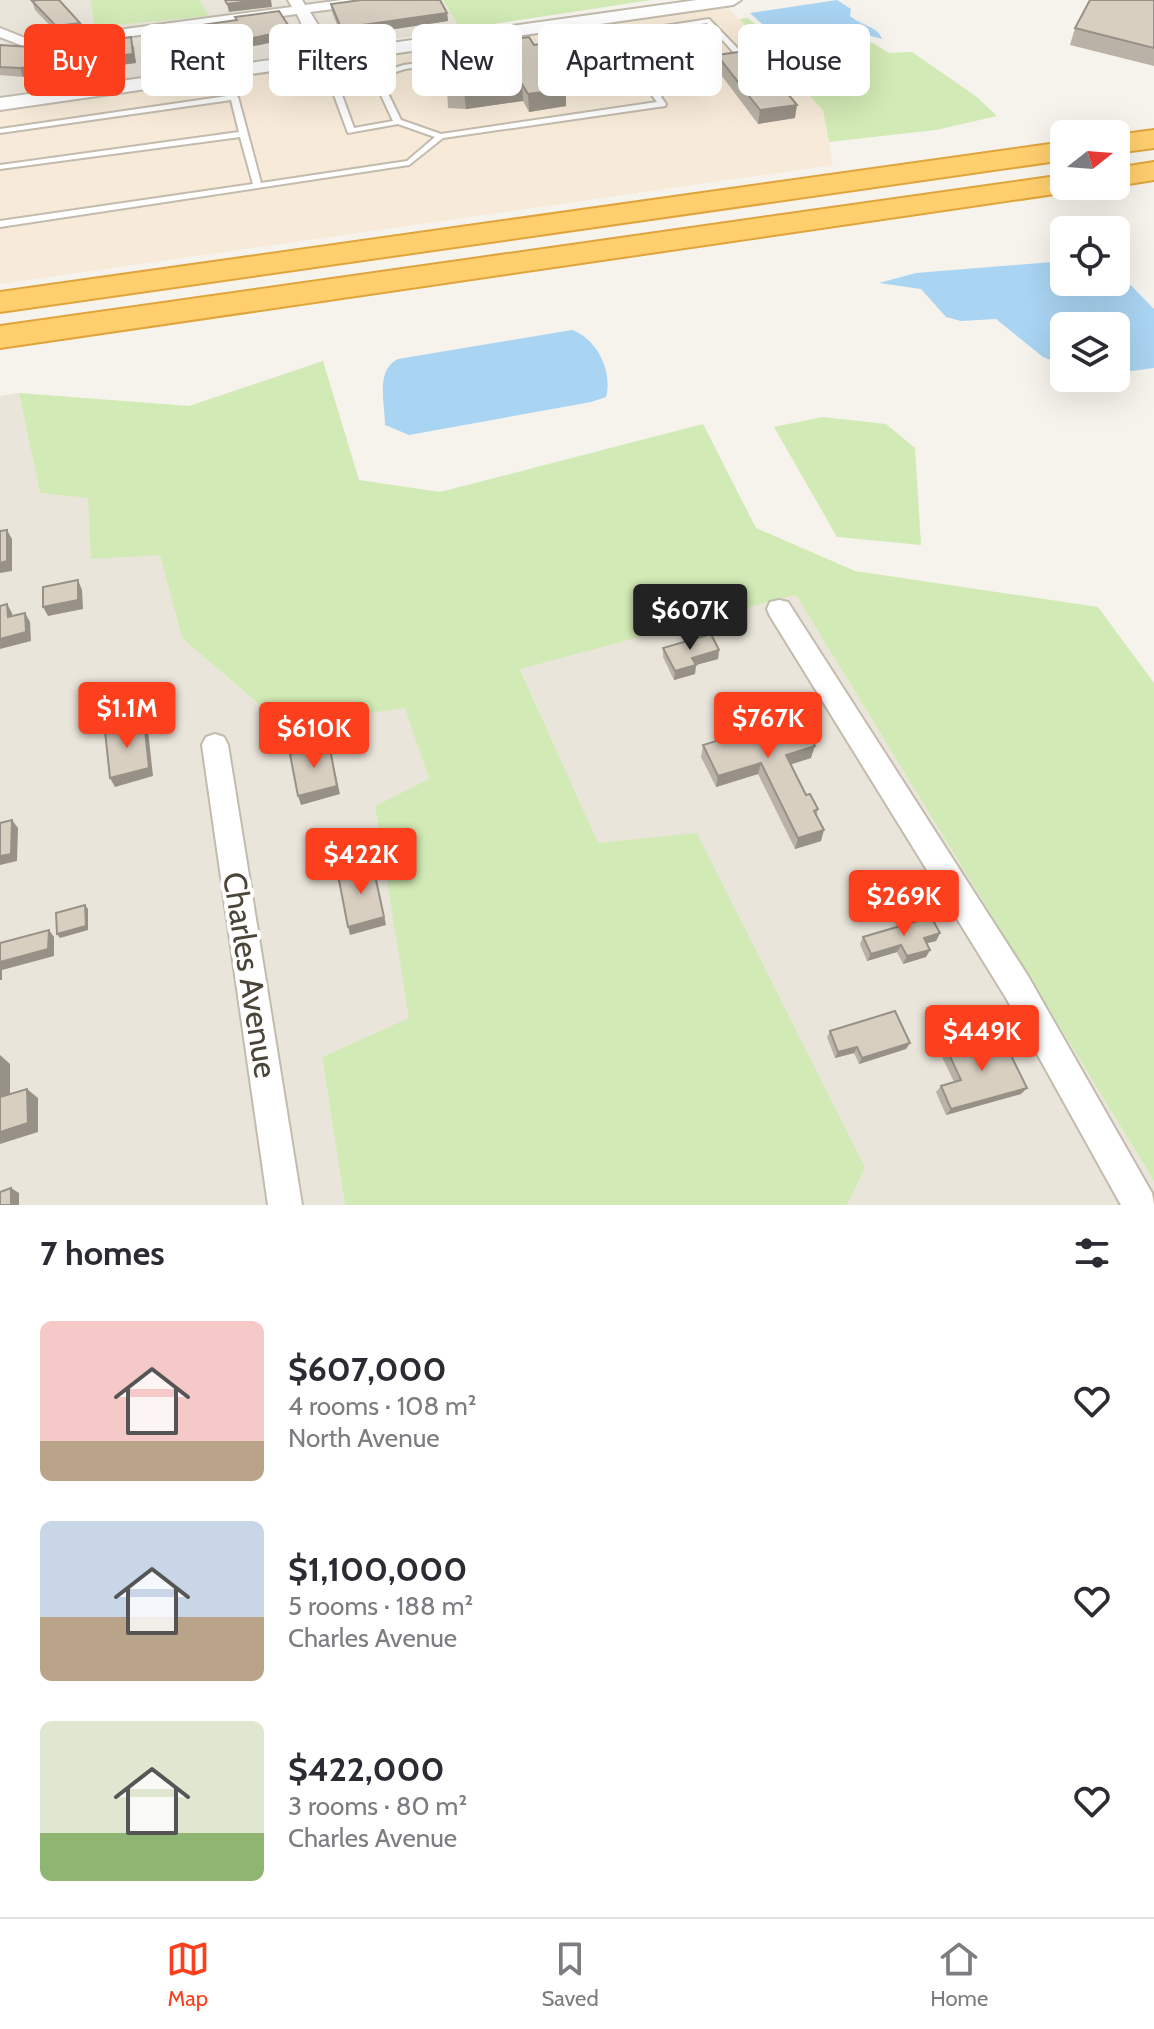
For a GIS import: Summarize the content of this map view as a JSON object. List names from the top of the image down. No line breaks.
{"streets":{"street":["Charles Avenue"]},"north":"right","page":{"chip":["Buy","Rent","Filters","New","Apartment","House"],"price":["$607K","$1.1M","$767K","$610K","$422K","$269K","$449K"],"heading":"7 homes","list":[{"name":"$607,000","note":"4 rooms · 108 m² · North Avenue"},{"name":"$1,100,000","note":"5 rooms · 188 m² · Charles Avenue"},{"name":"$422,000","note":"3 rooms · 80 m² · Charles Avenue"}],"tabs":["Map","Saved","Home"]}}
